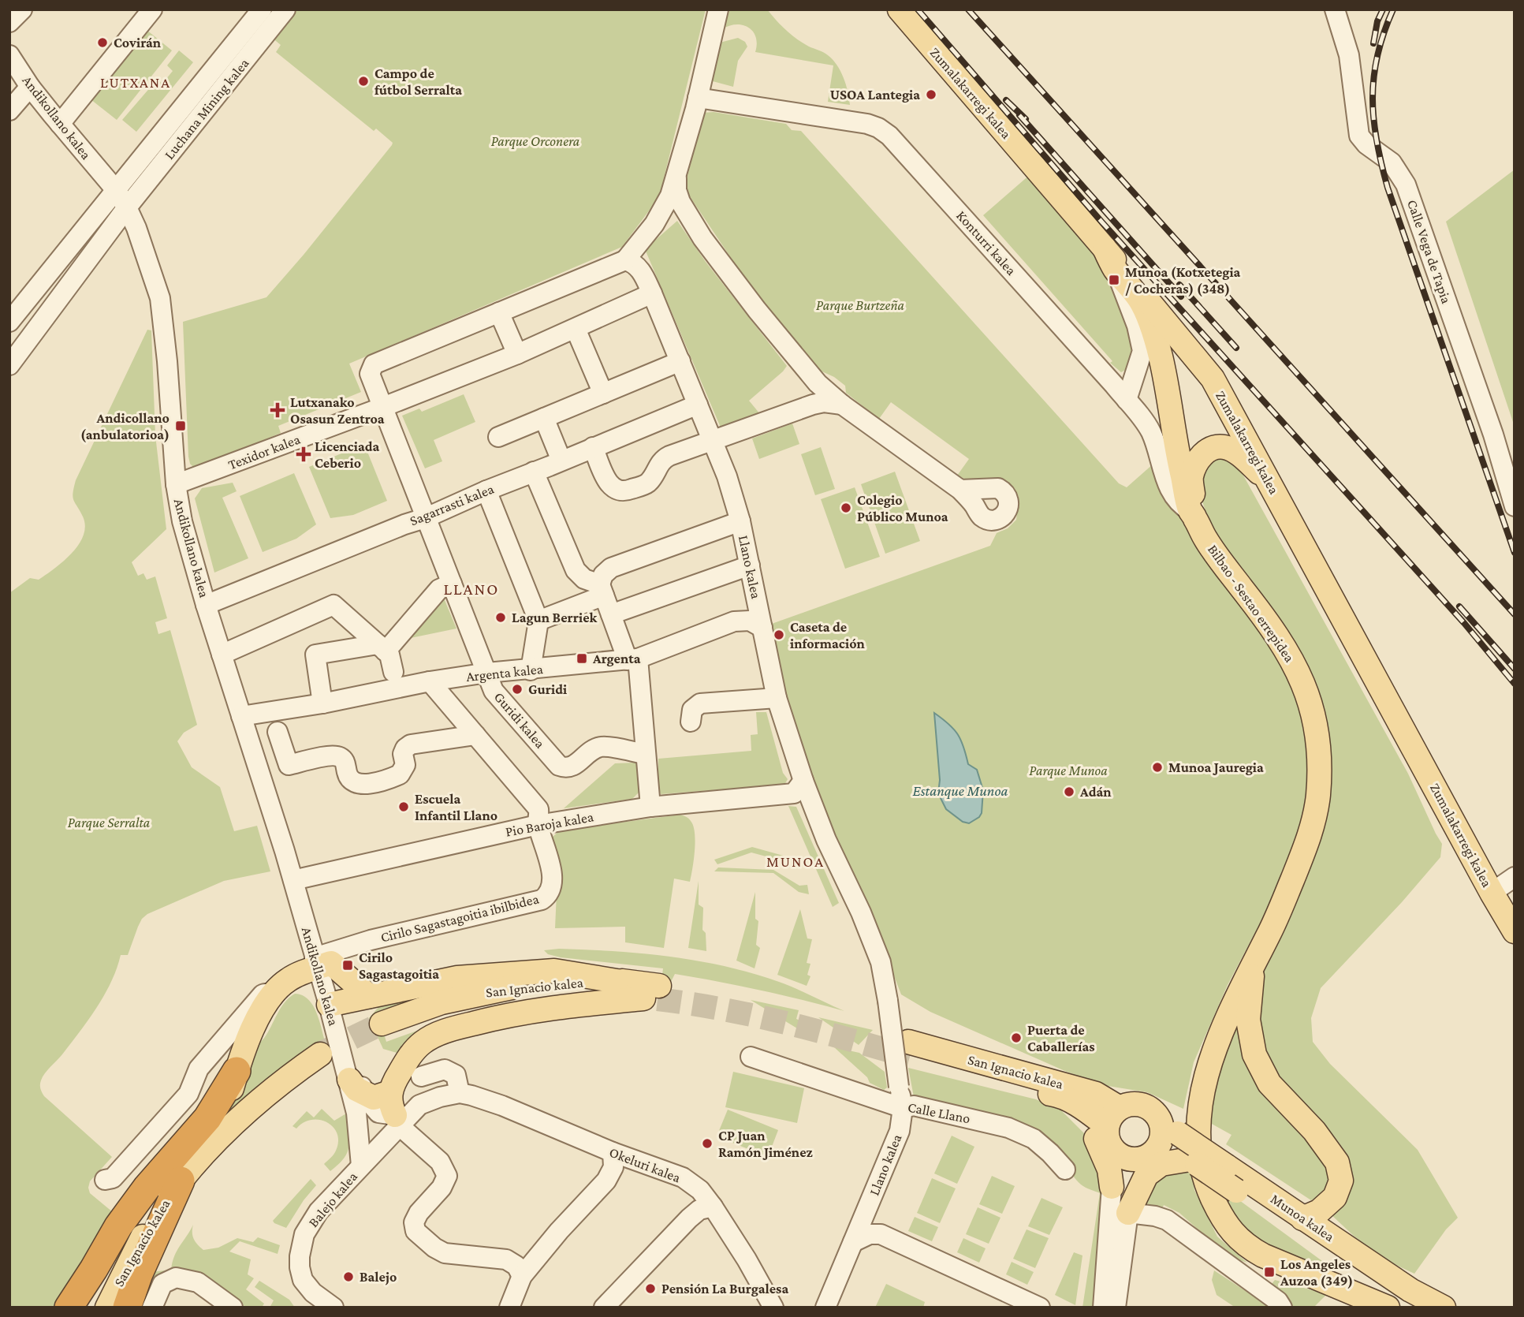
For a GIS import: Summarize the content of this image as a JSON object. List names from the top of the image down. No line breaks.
{"streets":{"main road":["Zumalakarregi kalea","Bilbao - Sestao errepidea","San Ignacio kalea","Munoa kalea"],"street":["Luchana Mining kalea","Andikollano kalea","Konturri kalea","Calle Vega de Tapia","Texidor kalea","Sagarrasti kalea","Llano kalea","Argenta kalea","Guridi kalea","Pio Baroja kalea","Cirilo Sagastagoitia ibilbidea","Calle Llano","Okeluri kalea","Balejo kalea"]},"crossings":[["Zumalakarregi kalea","Bilbao - Sestao errepidea"],["Luchana Mining kalea","Andikollano kalea"],["Andikollano kalea","Texidor kalea"],["Andikollano kalea","Sagarrasti kalea"],["Andikollano kalea","Argenta kalea"],["Andikollano kalea","Pio Baroja kalea"],["Andikollano kalea","Cirilo Sagastagoitia ibilbidea"],["Andikollano kalea","San Ignacio kalea"],["Andikollano kalea","Balejo kalea"],["Konturri kalea","Bilbao - Sestao errepidea"],["Texidor kalea","Llano kalea"],["Texidor kalea","Guridi kalea"],["Sagarrasti kalea","Llano kalea"],["Sagarrasti kalea","Guridi kalea"],["Llano kalea","Argenta kalea"],["Llano kalea","Pio Baroja kalea"],["Llano kalea","Calle Llano"],["Argenta kalea","Guridi kalea"],["Argenta kalea","Cirilo Sagastagoitia ibilbidea"],["Pio Baroja kalea","Cirilo Sagastagoitia ibilbidea"]],"districts":["LUTXANA","LLANO","MUNOA"],"water":["Estanque Munoa"],"parks":["Parque Orconera","Parque Burtzeña","Parque Munoa","Parque Serralta"],"places":{"other":["Covirán","Campo de fútbol Serralta","USOA Lantegia","Colegio Público Munoa","Lagun Berriek","Caseta de información","Guridi","Munoa Jauregia","Adán","Escuela Infantil Llano","Puerta de Caballerías","CP Juan Ramón Jiménez","Balejo","Pensión La Burgalesa"],"transit":["Munoa (Kotxetegia / Cocheras) (348)","Andicollano (anbulatorioa)","Argenta","Cirilo Sagastagoitia","Los Angeles Auzoa (349)"],"health":["Lutxanako Osasun Zentroa","Licenciada Ceberio"]}}
